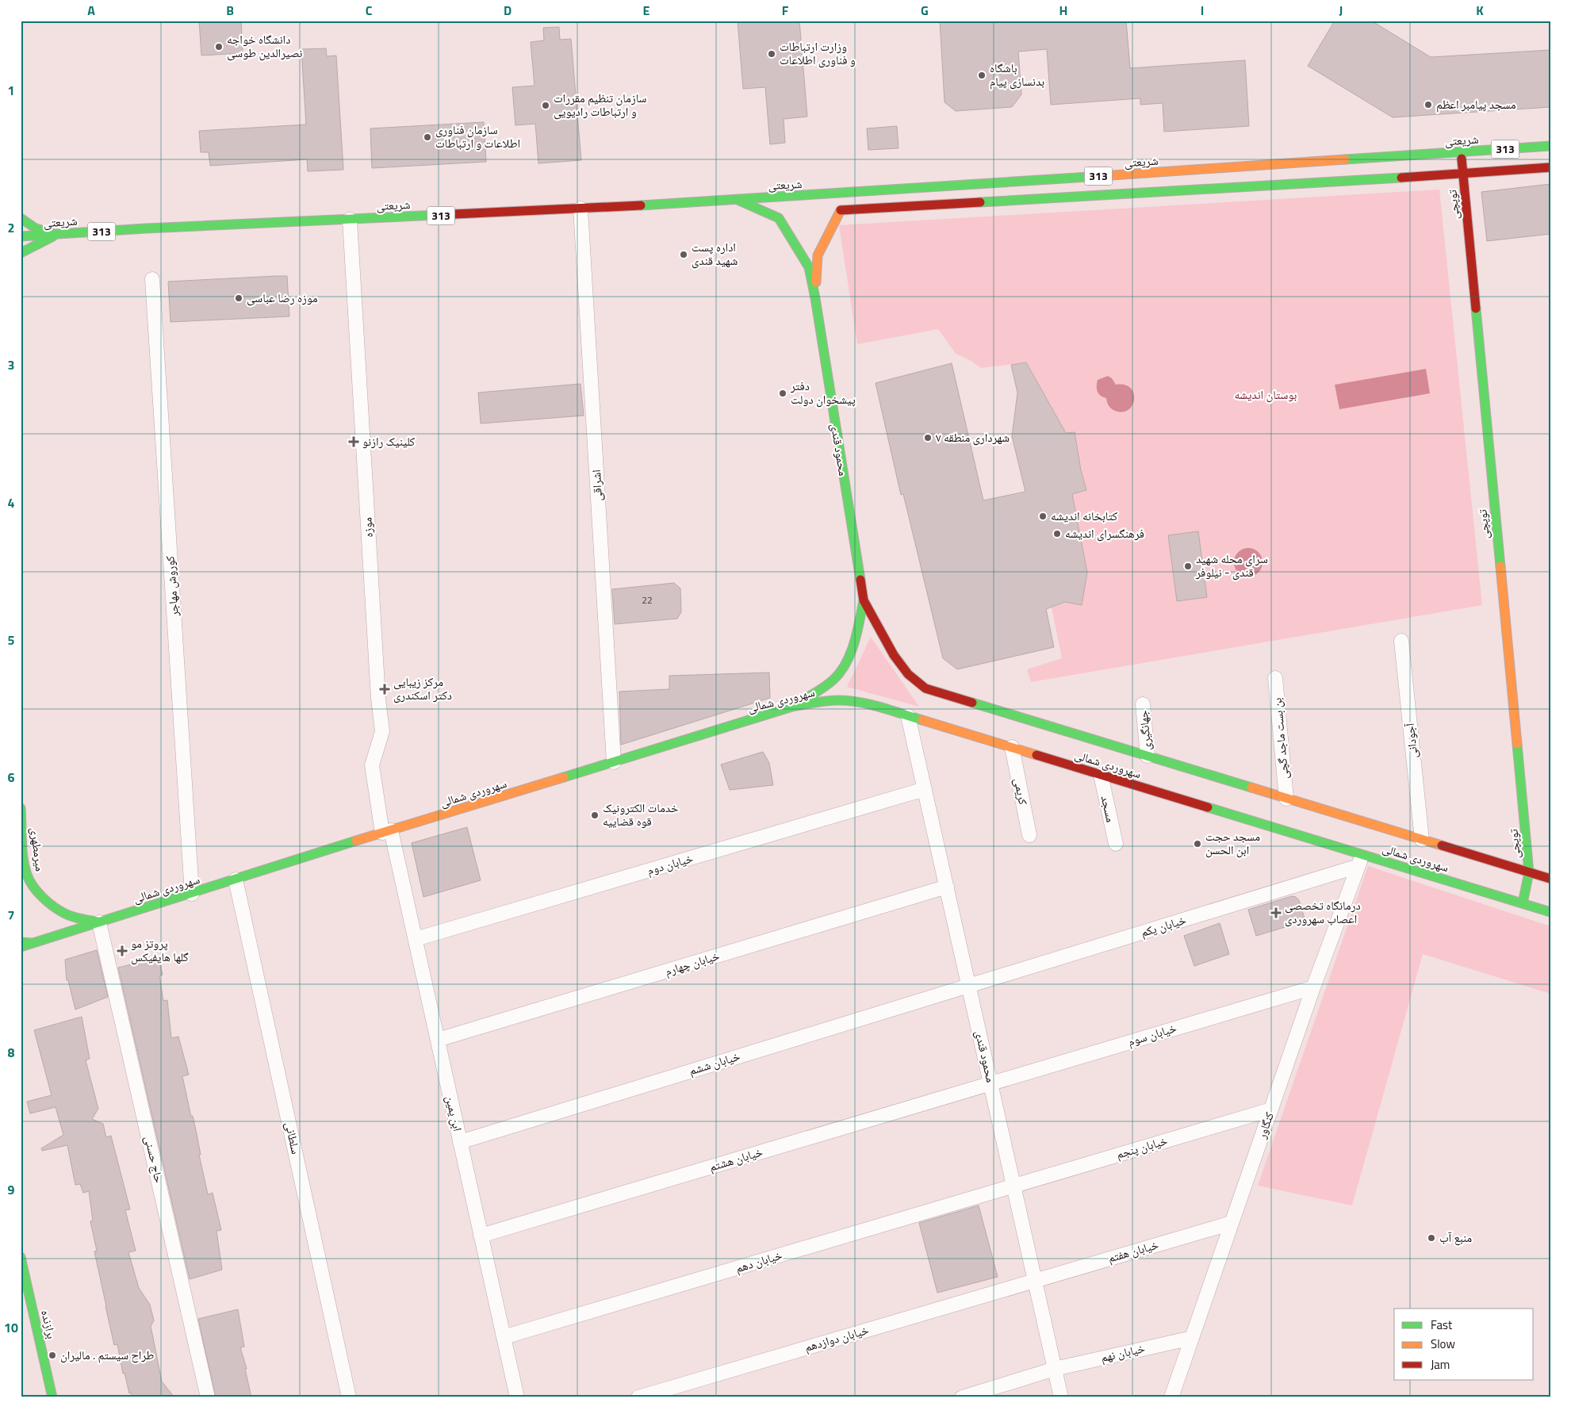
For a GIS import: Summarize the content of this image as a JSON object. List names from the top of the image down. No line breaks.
{"streets":{"main road":["شریعتی","313","توپچی","محمود قندی","سهروردی شمالی","میرمطهری","برازنده"],"street":["اشراقی","موزه","کوروش مهاجر","جهانگیری","بن بست ماجد گچی","آجودانی","کریمی","مسجد","خیابان دوم","خیابان یکم","خیابان چهارم","خیابان سوم","خیابان ششم","ابن یمین","کنگاور","سلطانی","خیابان پنجم","حاج حسنی","خیابان هشتم","خیابان هفتم","خیابان دهم","خیابان دوازدهم","خیابان نهم"]},"crossings":[["شریعتی","توپچی"],["شریعتی","محمود قندی"],["شریعتی","اشراقی"],["شریعتی","موزه"],["313","توپچی"],["313","محمود قندی"],["توپچی","محمود قندی"],["توپچی","سهروردی شمالی"],["محمود قندی","سهروردی شمالی"],["محمود قندی","خیابان دوم"],["محمود قندی","خیابان یکم"],["محمود قندی","خیابان چهارم"],["محمود قندی","خیابان سوم"],["محمود قندی","خیابان ششم"],["محمود قندی","خیابان پنجم"],["محمود قندی","خیابان هشتم"],["محمود قندی","خیابان هفتم"],["محمود قندی","خیابان دهم"],["محمود قندی","خیابان دوازدهم"],["محمود قندی","خیابان نهم"],["اشراقی","سهروردی شمالی"],["موزه","سهروردی شمالی"],["موزه","ابن یمین"],["کوروش مهاجر","سهروردی شمالی"],["سهروردی شمالی","جهانگیری"],["سهروردی شمالی","بن بست ماجد گچی"],["سهروردی شمالی","آجودانی"],["سهروردی شمالی","کریمی"],["سهروردی شمالی","مسجد"],["سهروردی شمالی","میرمطهری"],["سهروردی شمالی","خیابان یکم"],["سهروردی شمالی","ابن یمین"],["سهروردی شمالی","کنگاور"],["سهروردی شمالی","سلطانی"],["سهروردی شمالی","حاج حسنی"],["میرمطهری","حاج حسنی"],["خیابان دوم","ابن یمین"],["خیابان یکم","خیابان ششم"],["خیابان یکم","کنگاور"],["خیابان چهارم","ابن یمین"],["خیابان سوم","کنگاور"],["خیابان سوم","خیابان هشتم"],["خیابان ششم","ابن یمین"],["ابن یمین","خیابان هشتم"],["ابن یمین","خیابان دهم"],["کنگاور","خیابان پنجم"],["کنگاور","خیابان هفتم"],["کنگاور","خیابان نهم"],["خیابان پنجم","خیابان دهم"],["خیابان هفتم","خیابان دوازدهم"]],"parks":["بوستان اندیشه"],"places":{"other":["دانشگاه خواجه نصیرالدین طوسی","وزارت ارتباطات و فناوری اطلاعات","باشگاه بدنسازی پیام","مسجد پیامبر اعظم","سازمان تنظیم مقررات و ارتباطات رادیویی","سازمان فناوری اطلاعات و ارتباطات","اداره پست شهید قندی","موزه رضا عباسی","دفتر پیشخوان دولت","شهرداری منطقه ۷","کتابخانه اندیشه","فرهنگسرای اندیشه","سرای محله شهید قندی - نیلوفر","خدمات الکترونیک قوه قضاییه","مسجد حجت ابن الحسن","منبع آب","طراح سیستم . مالیران"],"health":["کلینیک رازنو","مرکز زیبایی دکتر اسکندری","درمانگاه تخصصی اعصاب سهروردی","پروتز مو گلها هایفیکس"]},"house_numbers":["22"],"legend":["Fast","Slow","Jam"],"grid":{"columns":["A","B","C","D","E","F","G","H","I","J","K"],"rows":["1","2","3","4","5","6","7","8","9","10"]}}
